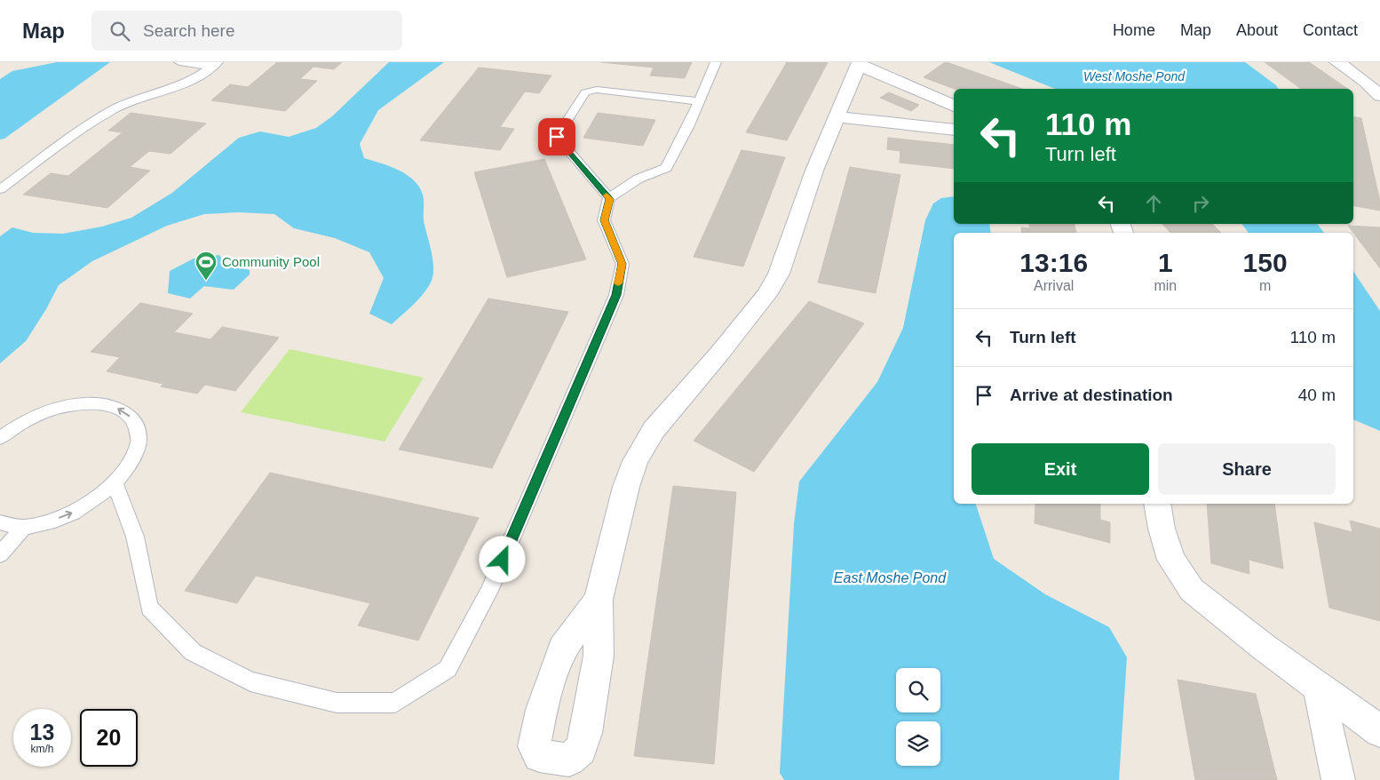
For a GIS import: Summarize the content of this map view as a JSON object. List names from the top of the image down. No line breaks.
{"water":["West Moshe Pond","East Moshe Pond"],"places":{"sports":["Community Pool"]},"page":{"header":"Map","search":"Search here","nav":["Home","Map","About","Contact"],"turn":["110 m","Turn left"],"eta":["13:16","Arrival","1","min","150","m"],"list":[{"name":"Turn left","value":"110 m"},{"name":"Arrive at destination","value":"40 m"}],"buttons":["Exit","Share"],"speed":"13 km/h","limit":"20"}}
